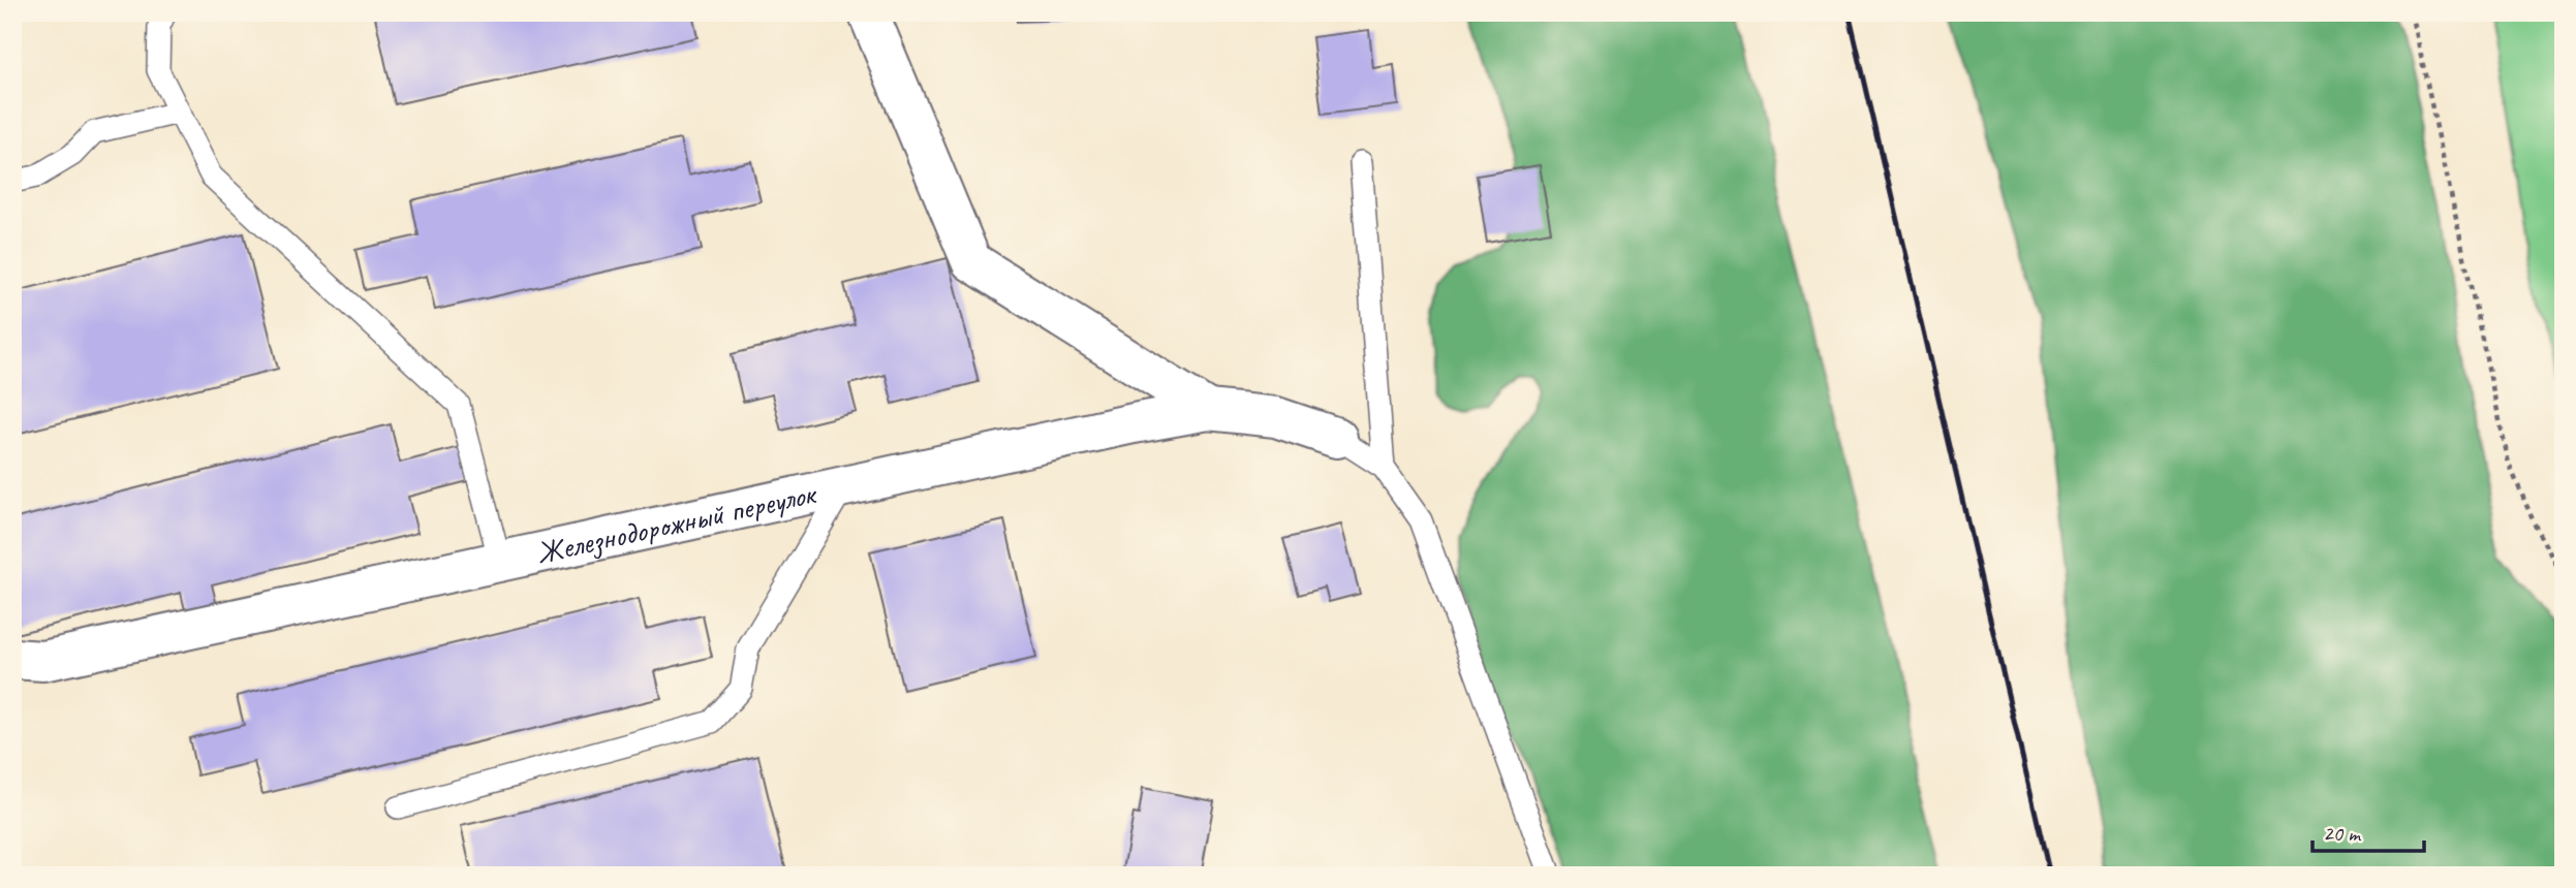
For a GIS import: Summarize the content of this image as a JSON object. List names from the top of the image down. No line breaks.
{"streets":{"street":["Железнодорожный переулок"]},"scale_bar":"20 m"}
